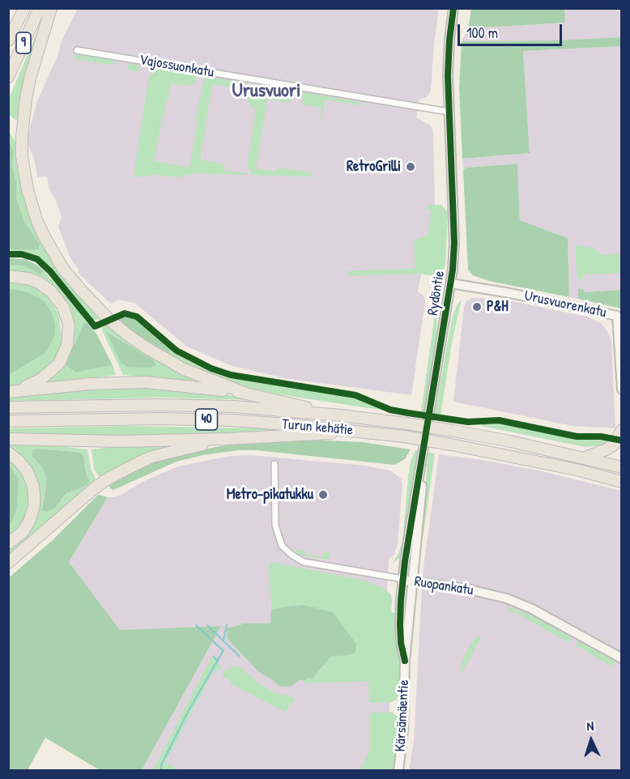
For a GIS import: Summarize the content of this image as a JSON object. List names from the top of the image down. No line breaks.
{"streets":{"highway":["9","40","Turun kehätie"],"street":["Vajossuonkatu","Rydöntie","Urusvuorenkatu","Ruopankatu","Kärsämäentie"]},"crossings":[["Vajossuonkatu","Rydöntie"],["Rydöntie","Urusvuorenkatu"],["Rydöntie","Ruopankatu"],["Rydöntie","Kärsämäentie"],["Ruopankatu","Kärsämäentie"]],"districts":["Urusvuori"],"places":["RetroGrilli","P&H","Metro-pikatukku"],"scale_bar":"100 m","north":"top"}
